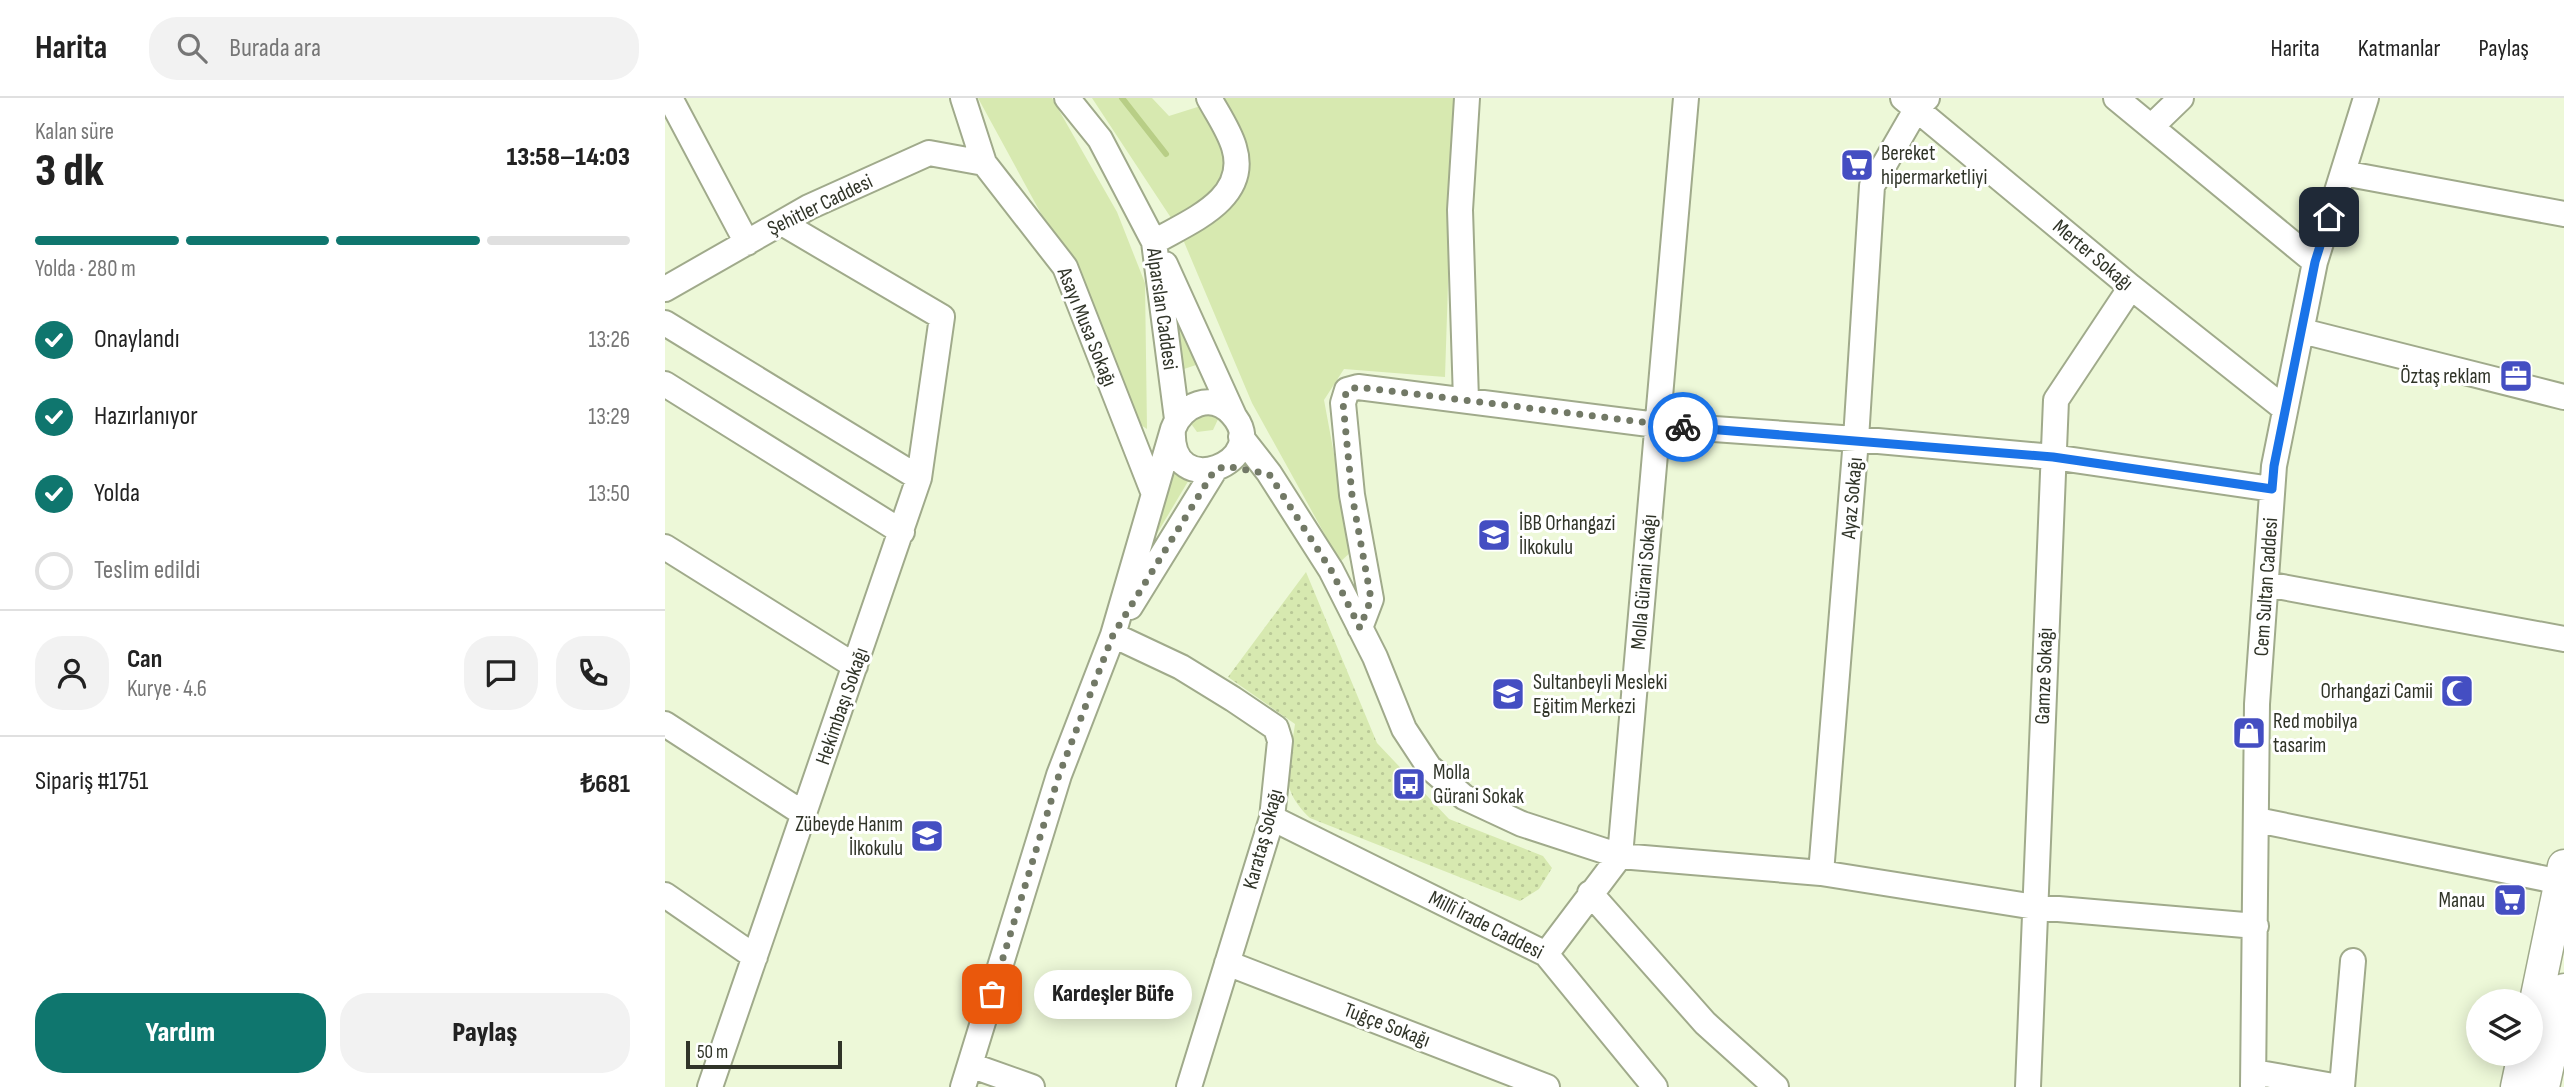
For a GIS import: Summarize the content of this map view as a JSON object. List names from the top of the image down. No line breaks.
{"streets":{"street":["Şehitler Caddesi","Merter Sokağı","Alparslan Caddesi","Asayı Musa Sokağı","Ayaz Sokağı","Molla Gürani Sokağı","Cem Sultan Caddesi","Gamze Sokağı","Hekimbaşı Sokağı","Karataş Sokağı","Millî İrade Caddesi","Tuğçe Sokağı"]},"crossings":[["Şehitler Caddesi","Asayı Musa Sokağı"],["Şehitler Caddesi","Hekimbaşı Sokağı"],["Merter Sokağı","Ayaz Sokağı"],["Merter Sokağı","Cem Sultan Caddesi"],["Merter Sokağı","Gamze Sokağı"],["Karataş Sokağı","Millî İrade Caddesi"],["Karataş Sokağı","Tuğçe Sokağı"]],"places":{"supermarket":["Bereket hipermarketliyi","Manau"],"office":["Öztaş reklam"],"school or university":["İBB Orhangazi İlkokulu","Sultanbeyli Mesleki Eğitim Merkezi","Zübeyde Hanım İlkokulu"],"mosque":["Orhangazi Camii"],"shop":["Red mobilya tasarim"],"bus stop":["Molla Gürani Sokak"],"other":["Kardeşler Büfe"]},"scale_bar":"50 m","page":{"header":"Harita","search":"Burada ara","nav":["Harita","Katmanlar","Paylaş"],"heading":["3 dk","Kalan süre","13:58–14:03"],"panel":["Can","Kurye · 4.6","Sipariş #1751","₺681"],"bar":"Yolda · 280 m","list":[["Onaylandı","13:26"],["Hazırlanıyor","13:29"],["Yolda","13:50"],"Teslim edildi"],"bubble":"Kardeşler Büfe","buttons":["Yardım","Paylaş"],"scale":"50 m"}}
